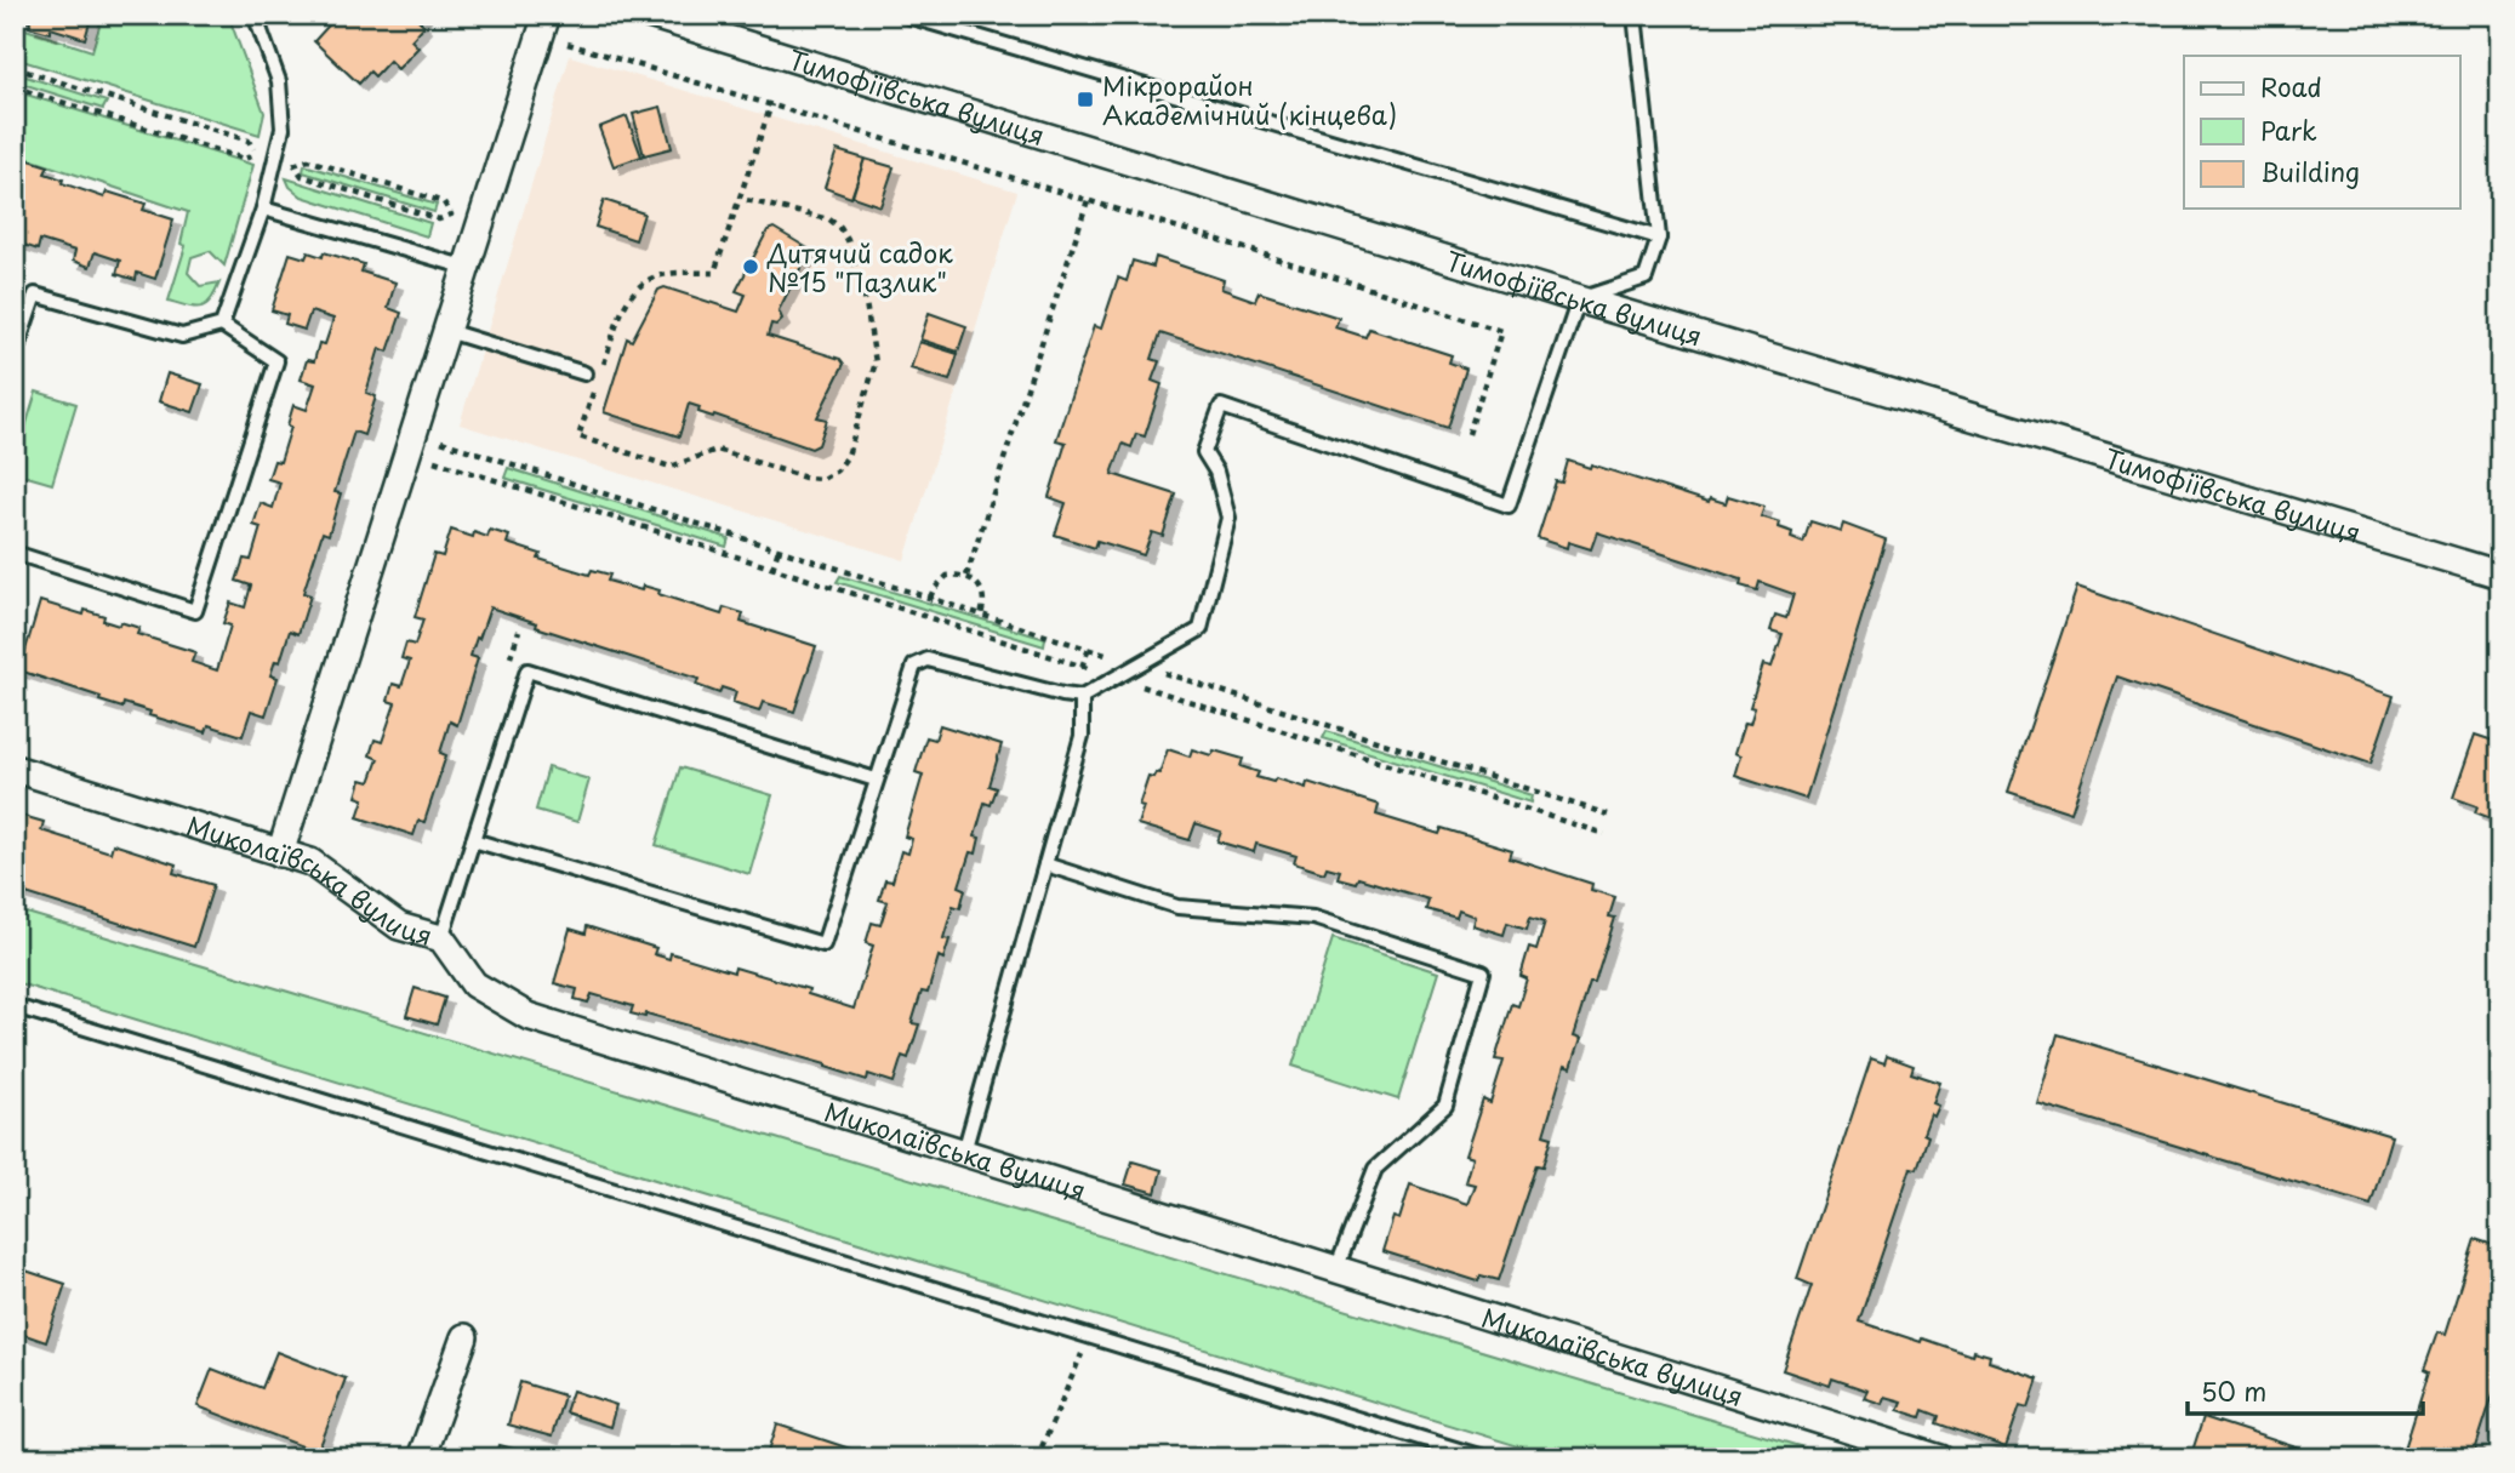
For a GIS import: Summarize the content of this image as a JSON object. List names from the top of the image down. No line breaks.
{"streets":{"street":["Тимофіївська вулиця","Миколаївська вулиця"]},"places":{"transit":["Мікрорайон Академічний (кінцева)"],"other":["Дитячий садок №15 \"Пазлик\""]},"legend":["Road","Park","Building"],"scale_bar":"50 m"}
